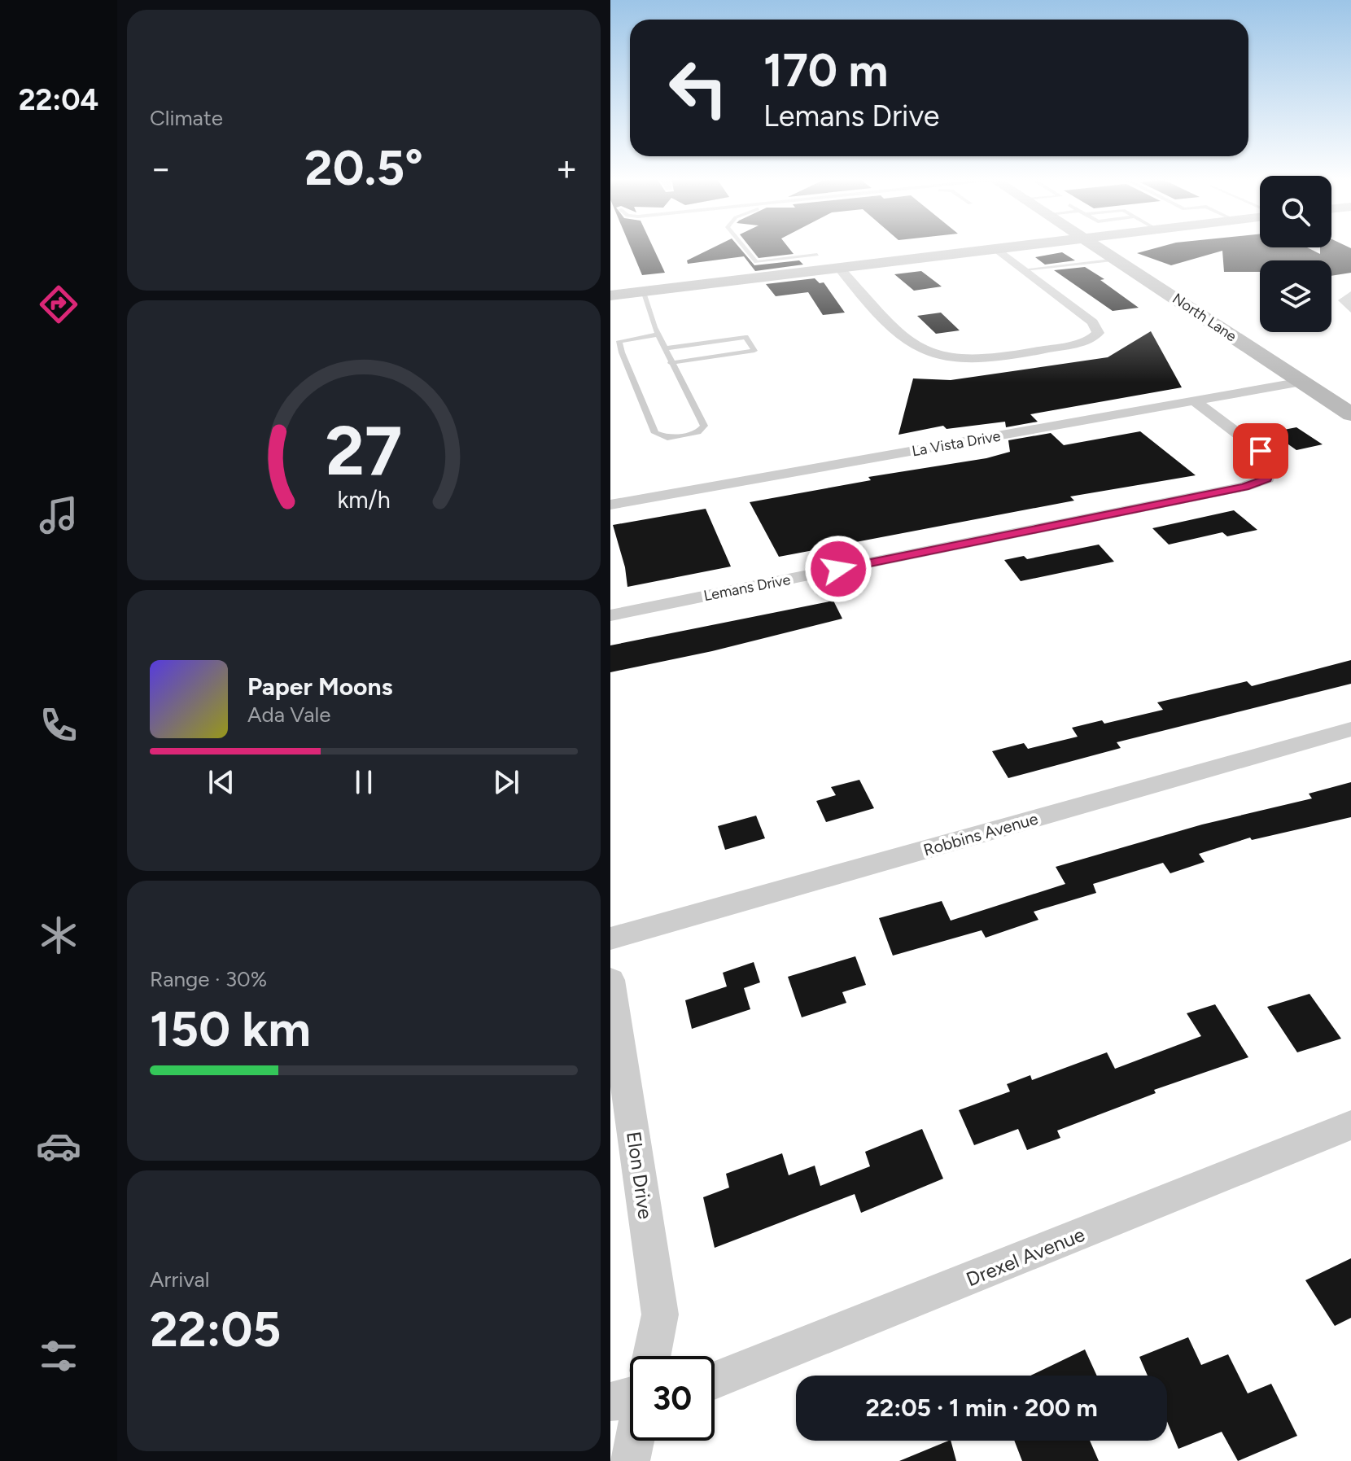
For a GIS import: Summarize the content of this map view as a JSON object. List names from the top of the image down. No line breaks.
{"streets":{"main road":["North Lane"],"street":["La Vista Drive","Lemans Drive","Robbins Avenue","Elon Drive","Drexel Avenue"]},"crossings":[["North Lane","La Vista Drive"],["La Vista Drive","Lemans Drive"]],"page":{"tabs":"22:04","tile":["Climate",["Range · 30%","150 km"],["Arrival","22:05"]],"turn":["170 m","Lemans Drive"],"heat":["−","20.5°","+"],"song":["Paper Moons","Ada Vale"],"limit":"30","trip":"22:05 · 1 min · 200 m","gauge":["27","km/h"]}}
